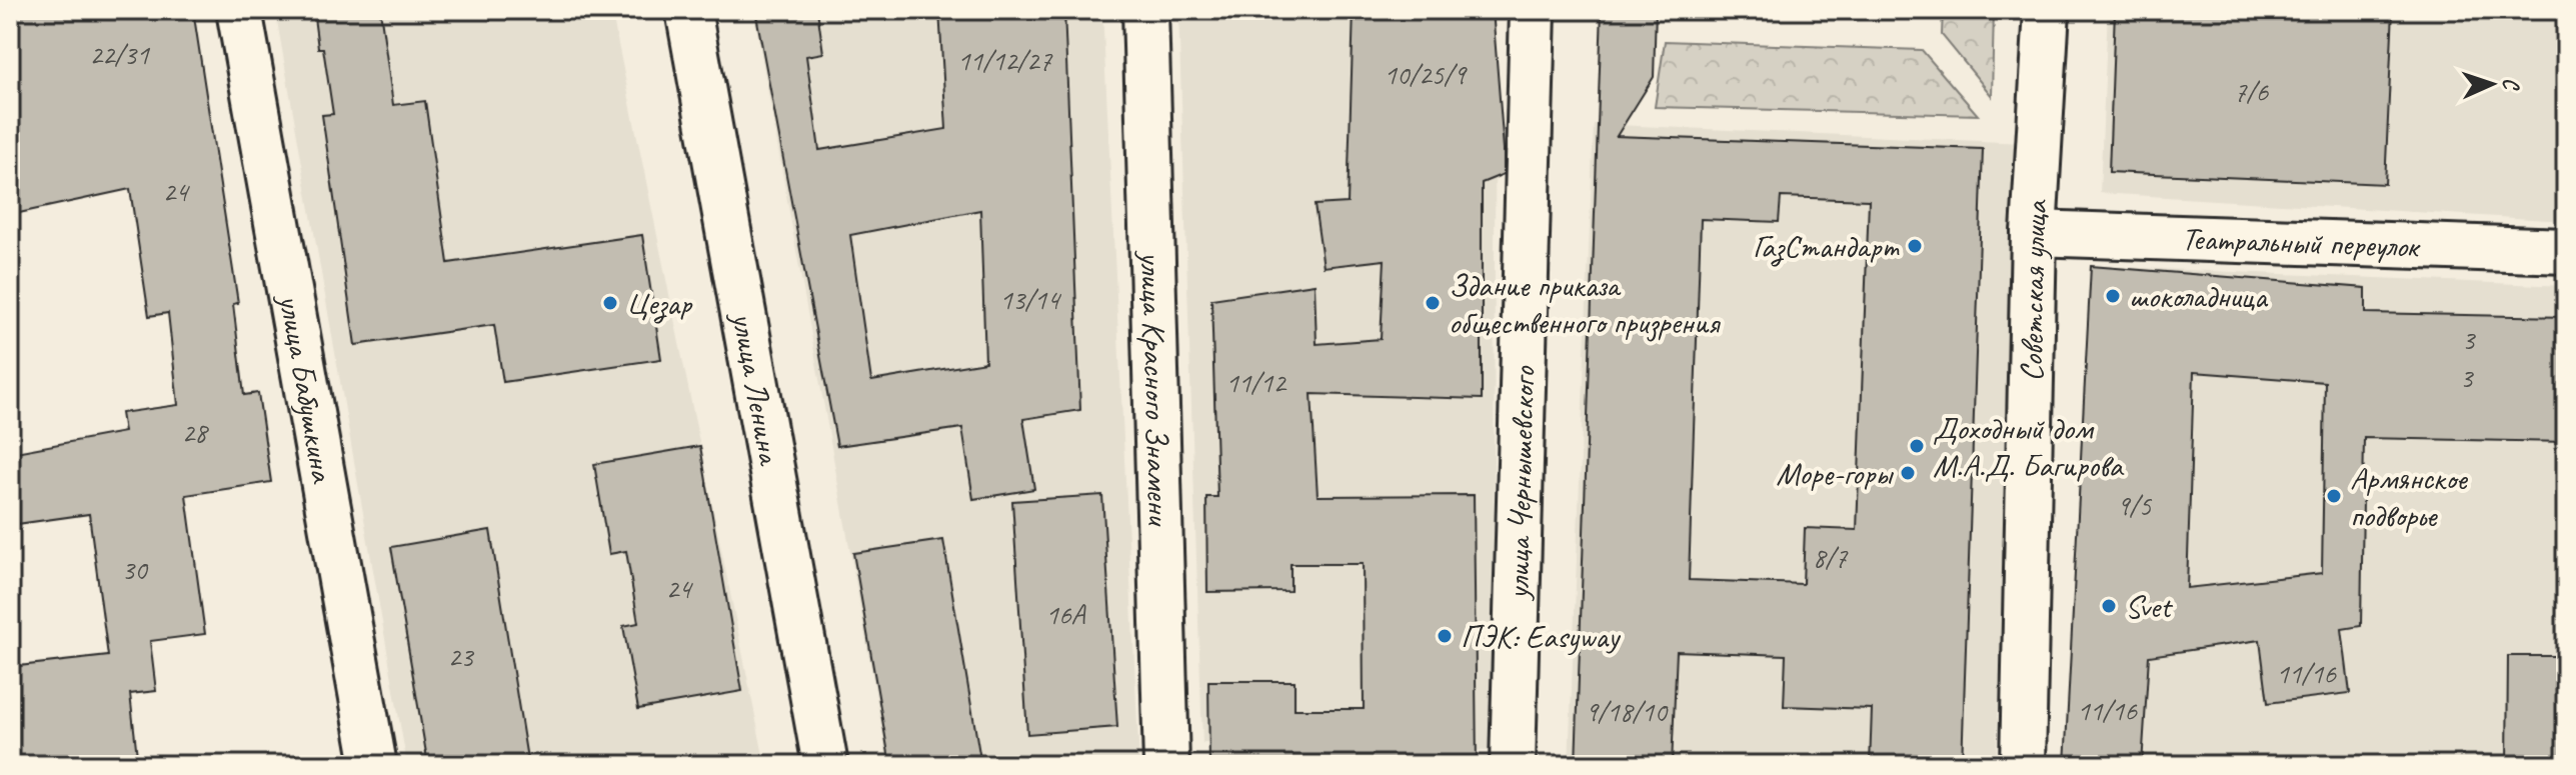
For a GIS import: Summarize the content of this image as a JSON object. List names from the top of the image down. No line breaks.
{"streets":{"street":["Театральный переулок","Советская улица","улица Бабушкина","улица Ленина","улица Красного Знамени","улица Чернышевского"]},"crossings":[["Театральный переулок","Советская улица"]],"places":["ГазСтандарт","шоколадница","Цезар","Здание приказа общественного призрения","Доходный дом М.А.Д. Багирова","Море-горы","Армянское подворье","Svet","ПЭК: Easyway"],"house_numbers":["22/31","11/12/27","10/25/9","7/6","24","13/14","3","3","11/12","28","9/5","8/7","30","24","16А","23","11/16","11/16","9/18/10"],"north":"right"}
